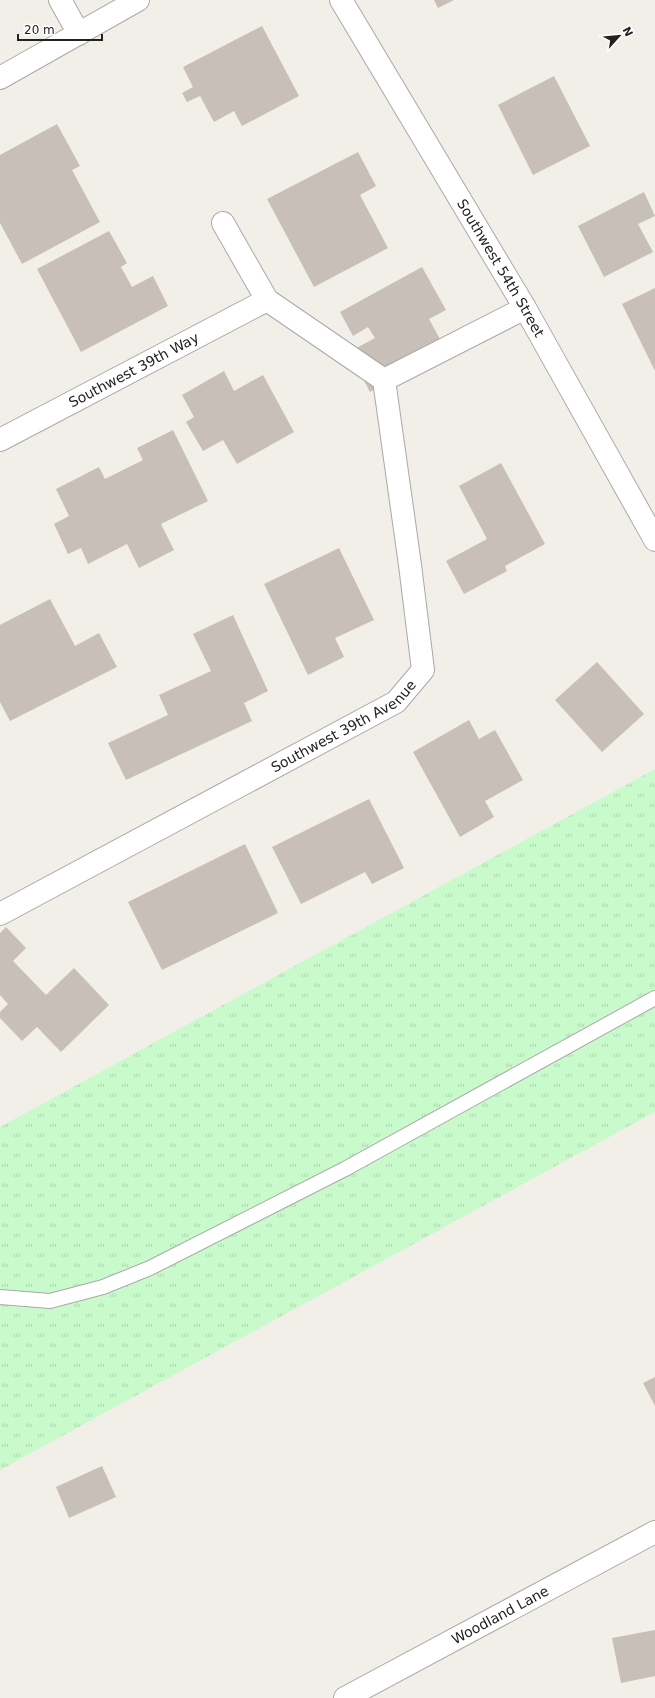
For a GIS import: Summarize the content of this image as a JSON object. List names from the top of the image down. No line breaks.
{"streets":{"street":["Southwest 54th Street","Southwest 39th Way","Southwest 39th Avenue","Woodland Lane"]},"scale_bar":"20 m","north":"top right"}
